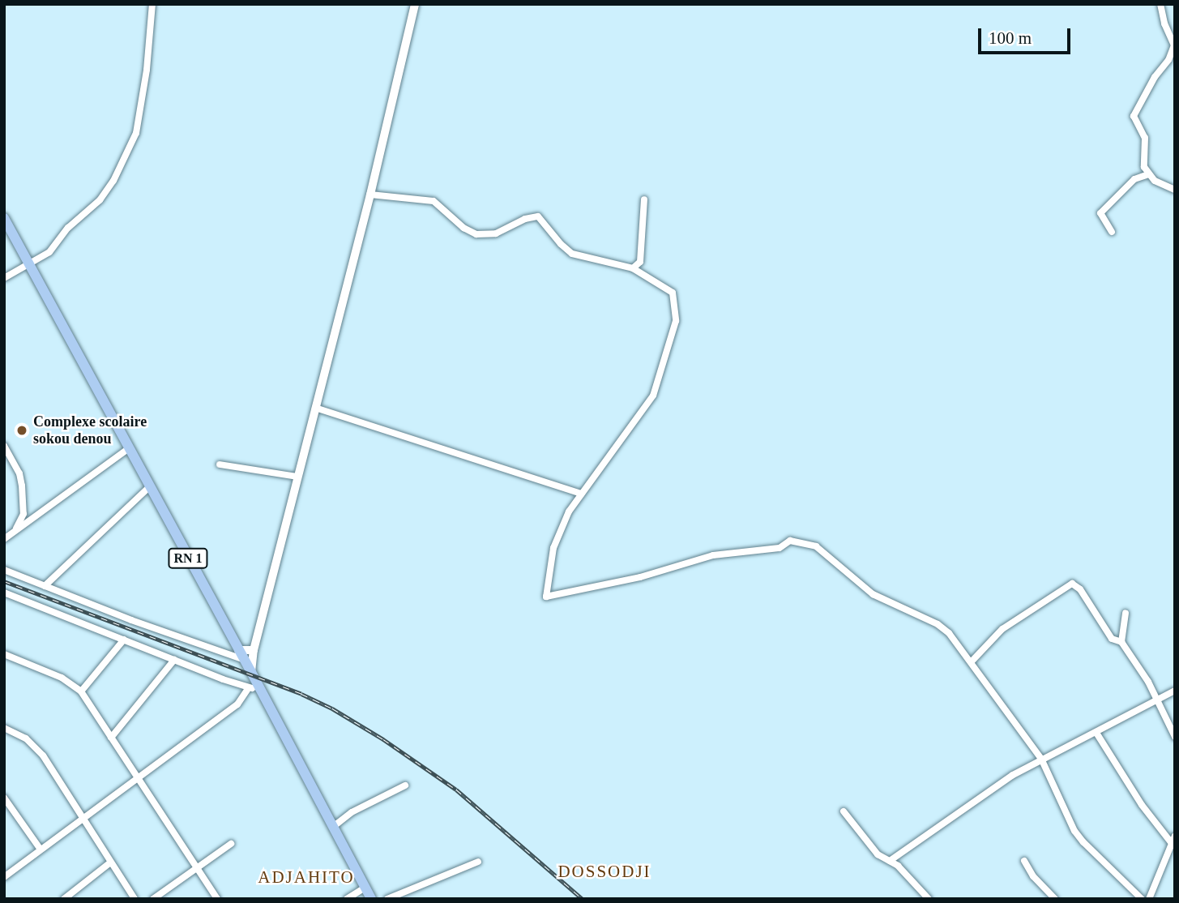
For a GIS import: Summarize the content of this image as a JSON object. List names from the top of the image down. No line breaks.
{"streets":{"main road":["RN 1"]},"districts":["DOSSODJI","ADJAHITO"],"places":["Complexe scolaire sokou denou"],"scale_bar":"100 m"}
